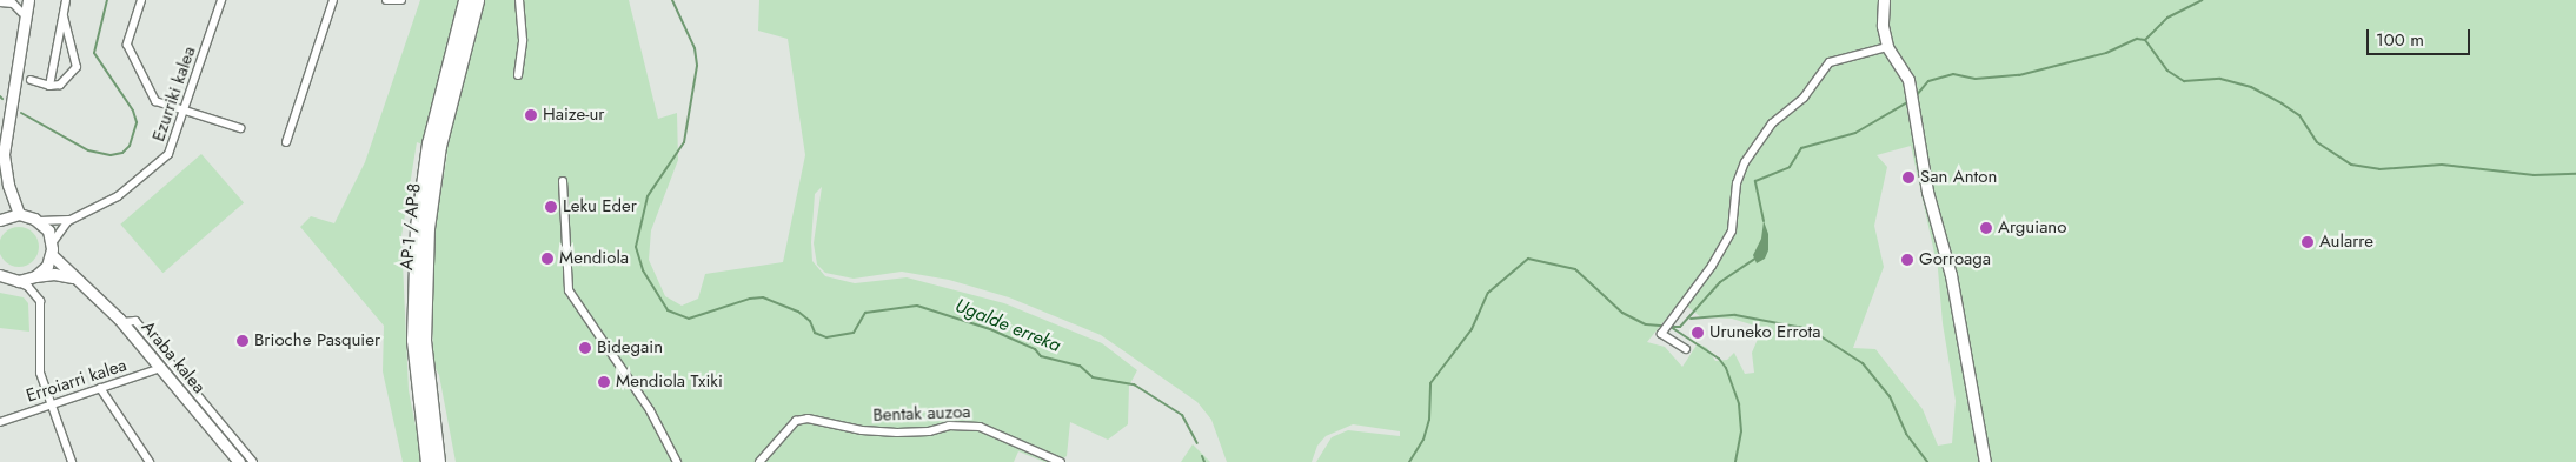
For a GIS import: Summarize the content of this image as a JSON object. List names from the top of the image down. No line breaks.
{"streets":{"highway":["AP-1 / AP-8"],"street":["Ezurriki kalea","Araba kalea","Erroiarri kalea","Bentak auzoa"]},"crossings":[["Araba kalea","Erroiarri kalea"]],"water":["Ugalde erreka"],"places":["Haize-ur","San Anton","Leku Eder","Arguiano","Aularre","Mendiola","Gorroaga","Uruneko Errota","Brioche Pasquier","Bidegain","Mendiola Txiki"],"scale_bar":"100 m"}
